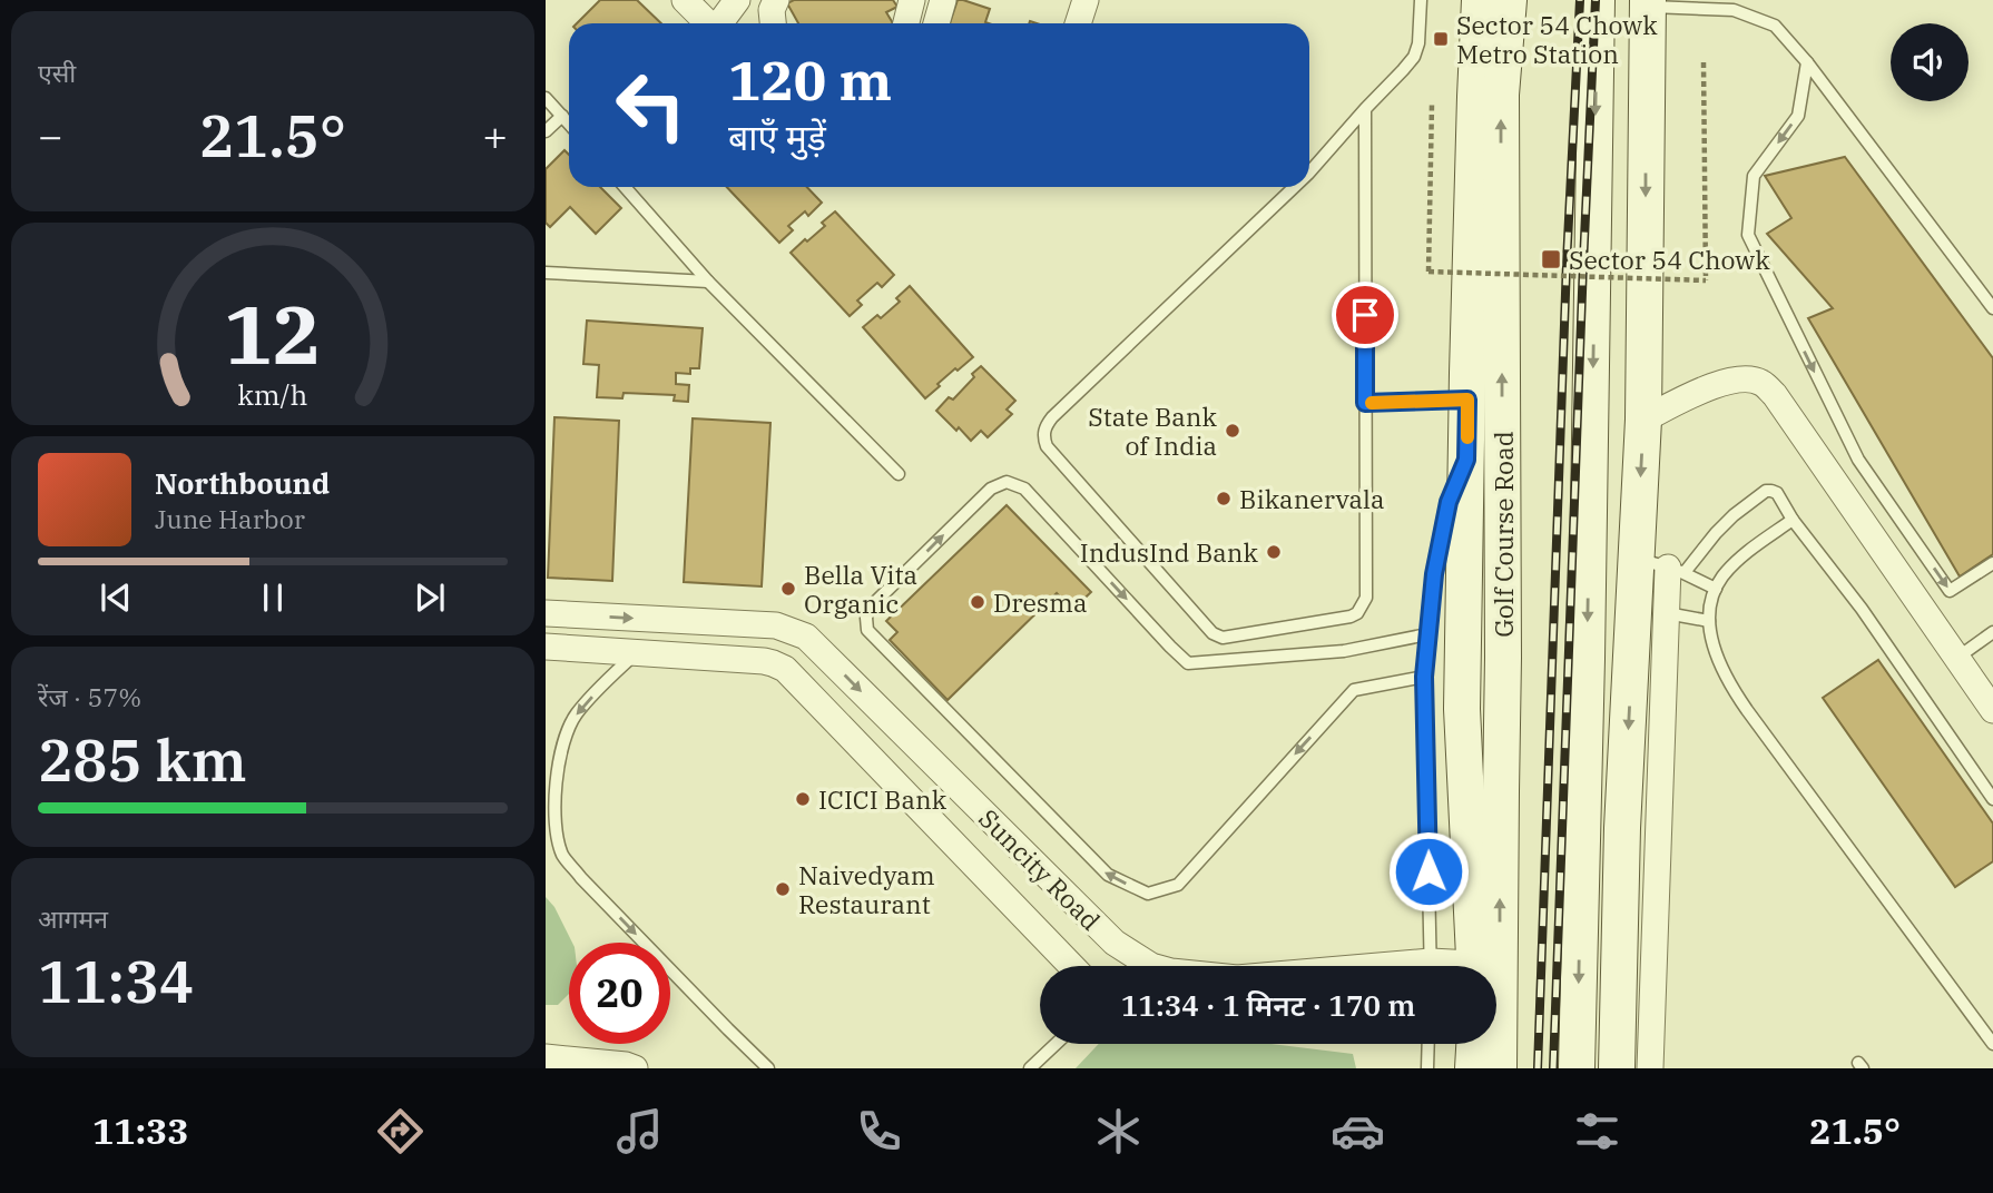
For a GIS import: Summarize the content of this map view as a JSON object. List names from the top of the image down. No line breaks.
{"streets":{"main road":["Golf Course Road"],"street":["Suncity Road"]},"places":{"transit":["Sector 54 Chowk Metro Station","Sector 54 Chowk"],"other":["State Bank of India","Bikanervala","IndusInd Bank","Bella Vita Organic","Dresma","ICICI Bank","Naivedyam Restaurant"]},"page":{"tile":["एसी",["रेंज · 57%","285 km"],["आगमन","11:34"]],"turn":["120 m","बाएँ मुड़ें"],"heat":["−","21.5°","+"],"song":["Northbound","June Harbor"],"limit":"20","trip":"11:34 · 1 मिनट · 170 m","tabs":["11:33","21.5°"],"gauge":["12","km/h"]}}
